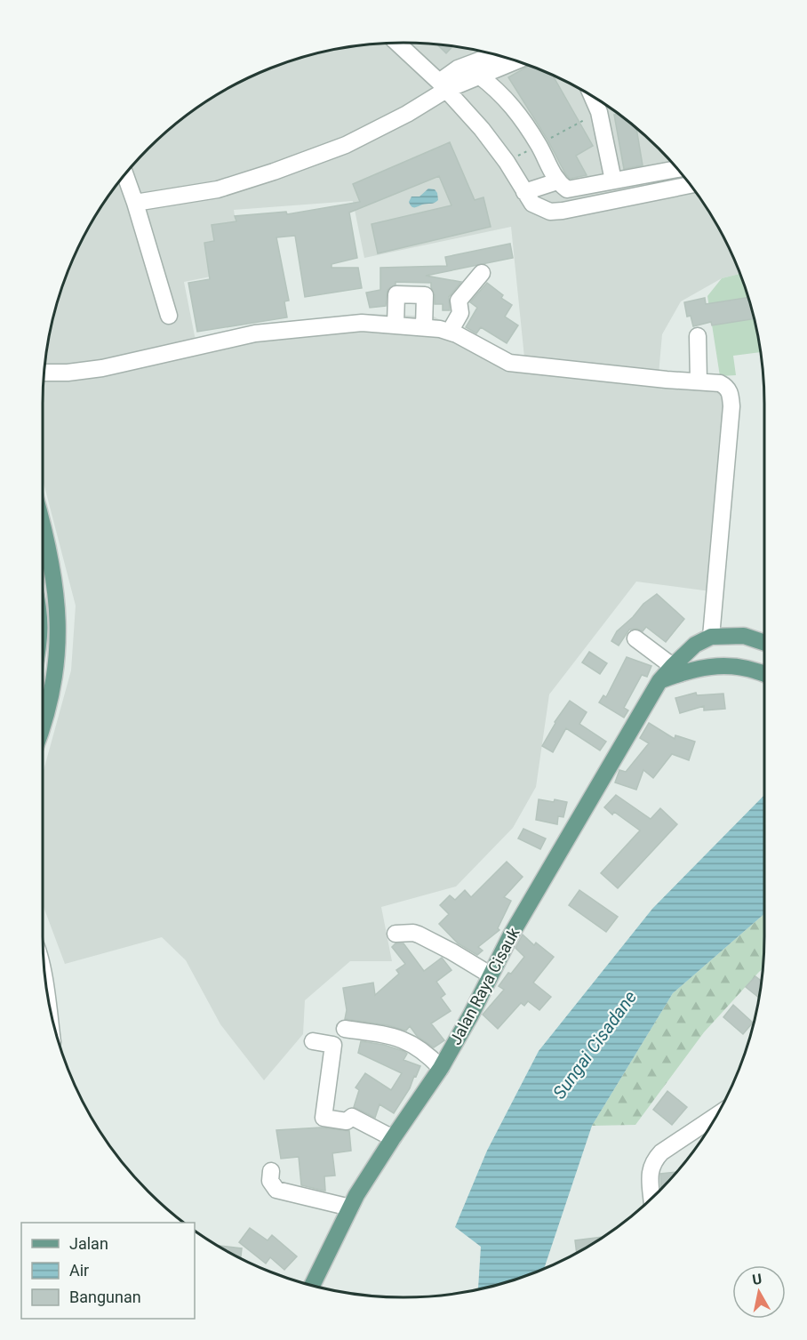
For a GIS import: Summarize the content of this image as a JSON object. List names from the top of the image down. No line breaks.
{"streets":{"main road":["Jalan Raya Cisauk"]},"water":["Sungai Cisadane"],"legend":["Jalan","Air","Bangunan"],"north":"top"}
